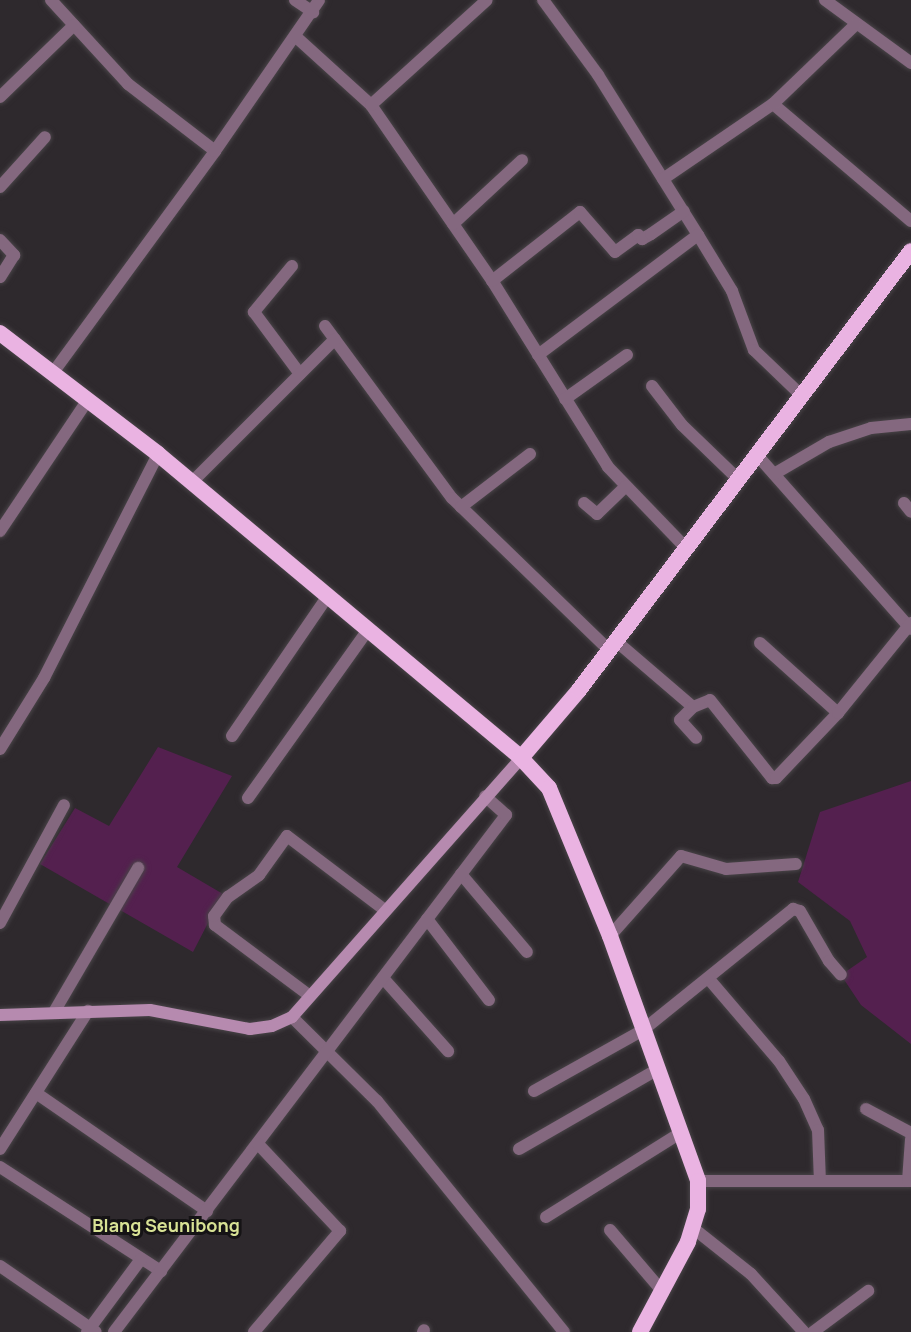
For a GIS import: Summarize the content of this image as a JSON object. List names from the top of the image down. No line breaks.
{"districts":["Blang Seunibong"]}
